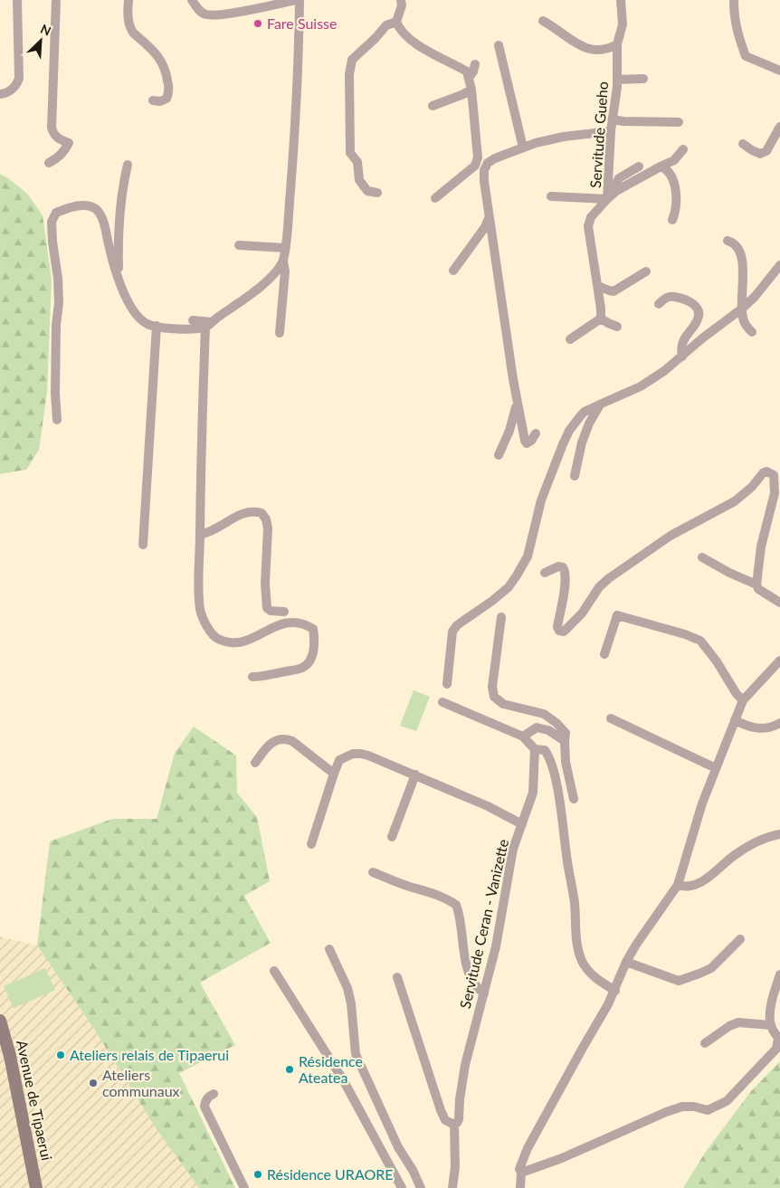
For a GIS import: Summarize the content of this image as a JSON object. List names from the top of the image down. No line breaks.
{"streets":{"main road":["Avenue de Tipaerui"],"street":["Servitude Gueho","Servitude Ceran - Vanizette"]},"places":["Fare Suisse","Ateliers relais de Tipaerui","Résidence Ateatea","Ateliers communaux","Résidence URAORE"],"north":"top right"}
